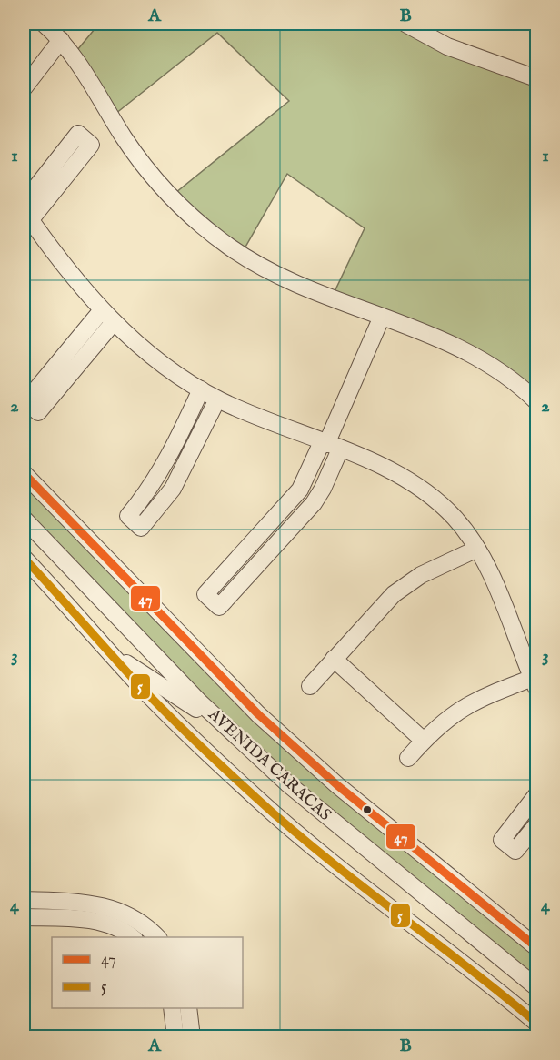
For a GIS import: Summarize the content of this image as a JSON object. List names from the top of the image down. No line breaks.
{"streets":{"street":["AVENIDA CARACAS"]},"lines":["transit line 47","transit line 5"],"legend":["47","5"],"grid":{"columns":["A","B"],"rows":["1","2","3","4"]}}
